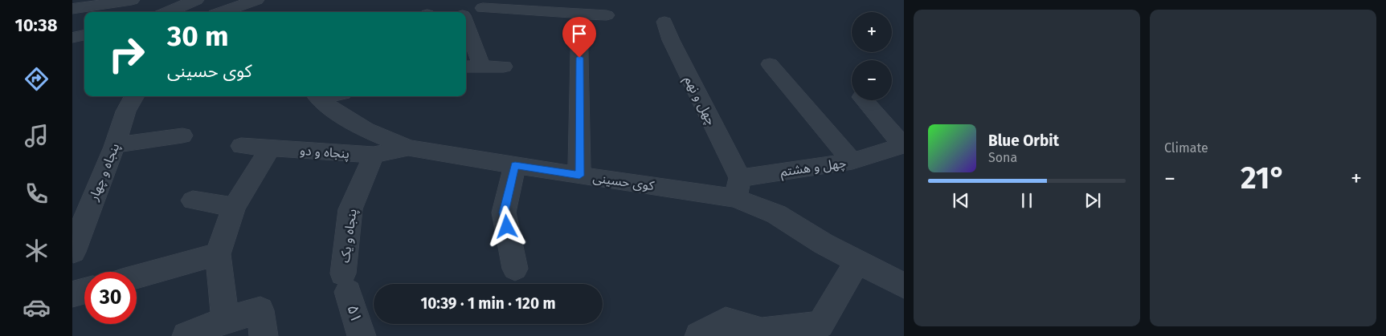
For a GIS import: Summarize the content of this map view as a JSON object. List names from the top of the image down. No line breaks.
{"streets":{"street":["چهل و نهم","پنجاه و دو","چهل و هشتم","پنجاه و چهار","کوی حسینی","پنجاه و یک","۵۱"]},"crossings":[["چهل و نهم","چهل و هشتم"],["چهل و نهم","کوی حسینی"],["پنجاه و دو","کوی حسینی"],["پنجاه و دو","پنجاه و یک"],["چهل و هشتم","کوی حسینی"],["پنجاه و یک","۵۱"]],"page":{"tabs":"10:38","tile":"Climate","map_buttons":["+","−"],"turn":["30 m","کوی حسینی"],"song":["Blue Orbit","Sona"],"heat":["−","21°","+"],"limit":"30","trip":"10:39 · 1 min · 120 m"}}
